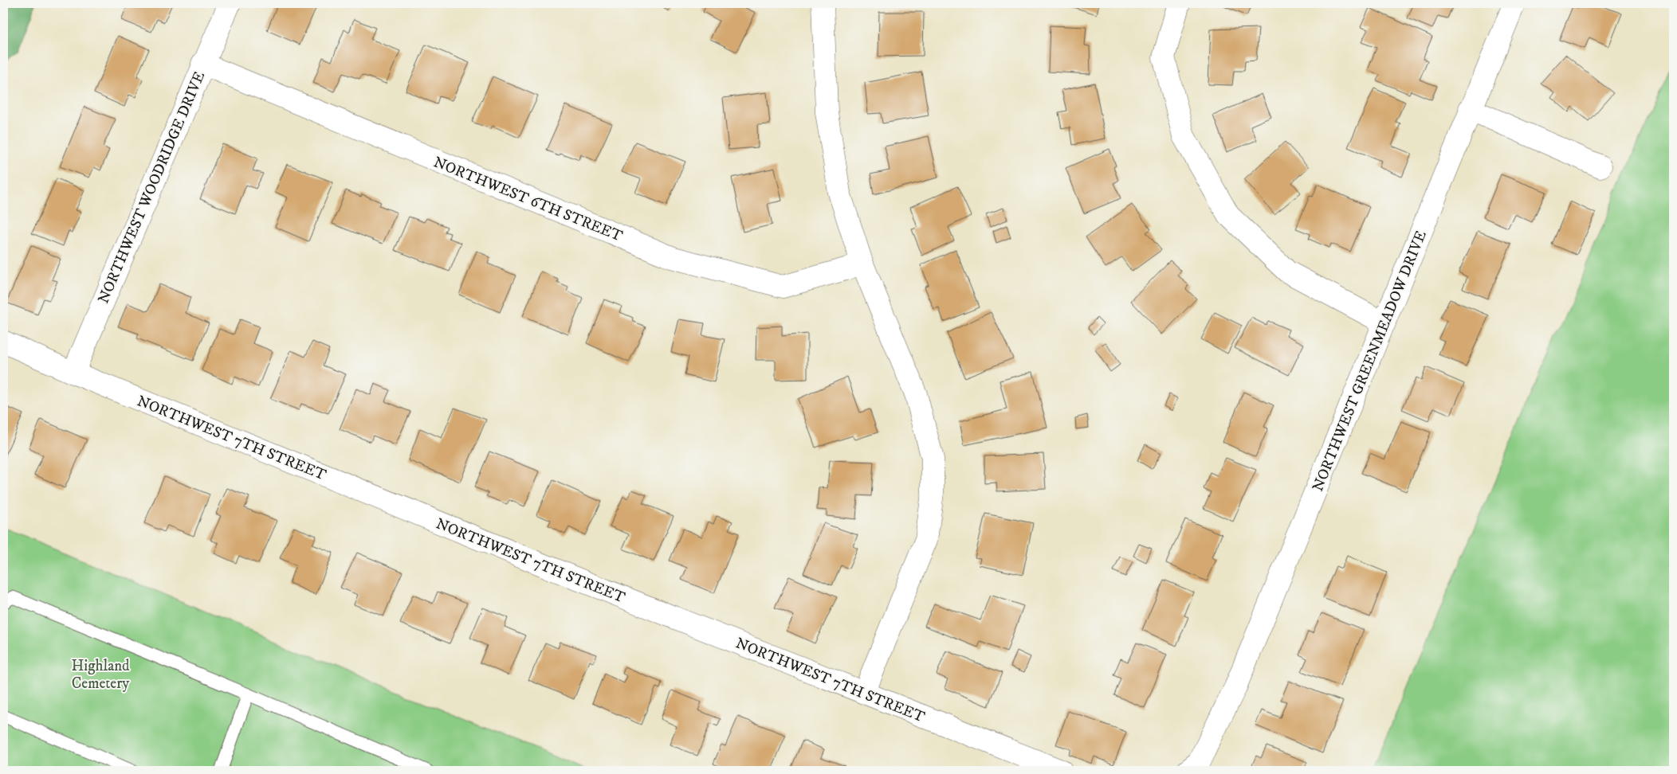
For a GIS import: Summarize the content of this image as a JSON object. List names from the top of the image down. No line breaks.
{"streets":{"street":["NORTHWEST WOODRIDGE DRIVE","NORTHWEST 6TH STREET","NORTHWEST GREENMEADOW DRIVE","NORTHWEST 7TH STREET"]},"crossings":[["NORTHWEST WOODRIDGE DRIVE","NORTHWEST 6TH STREET"],["NORTHWEST WOODRIDGE DRIVE","NORTHWEST 7TH STREET"]],"parks":["Highland Cemetery"]}
